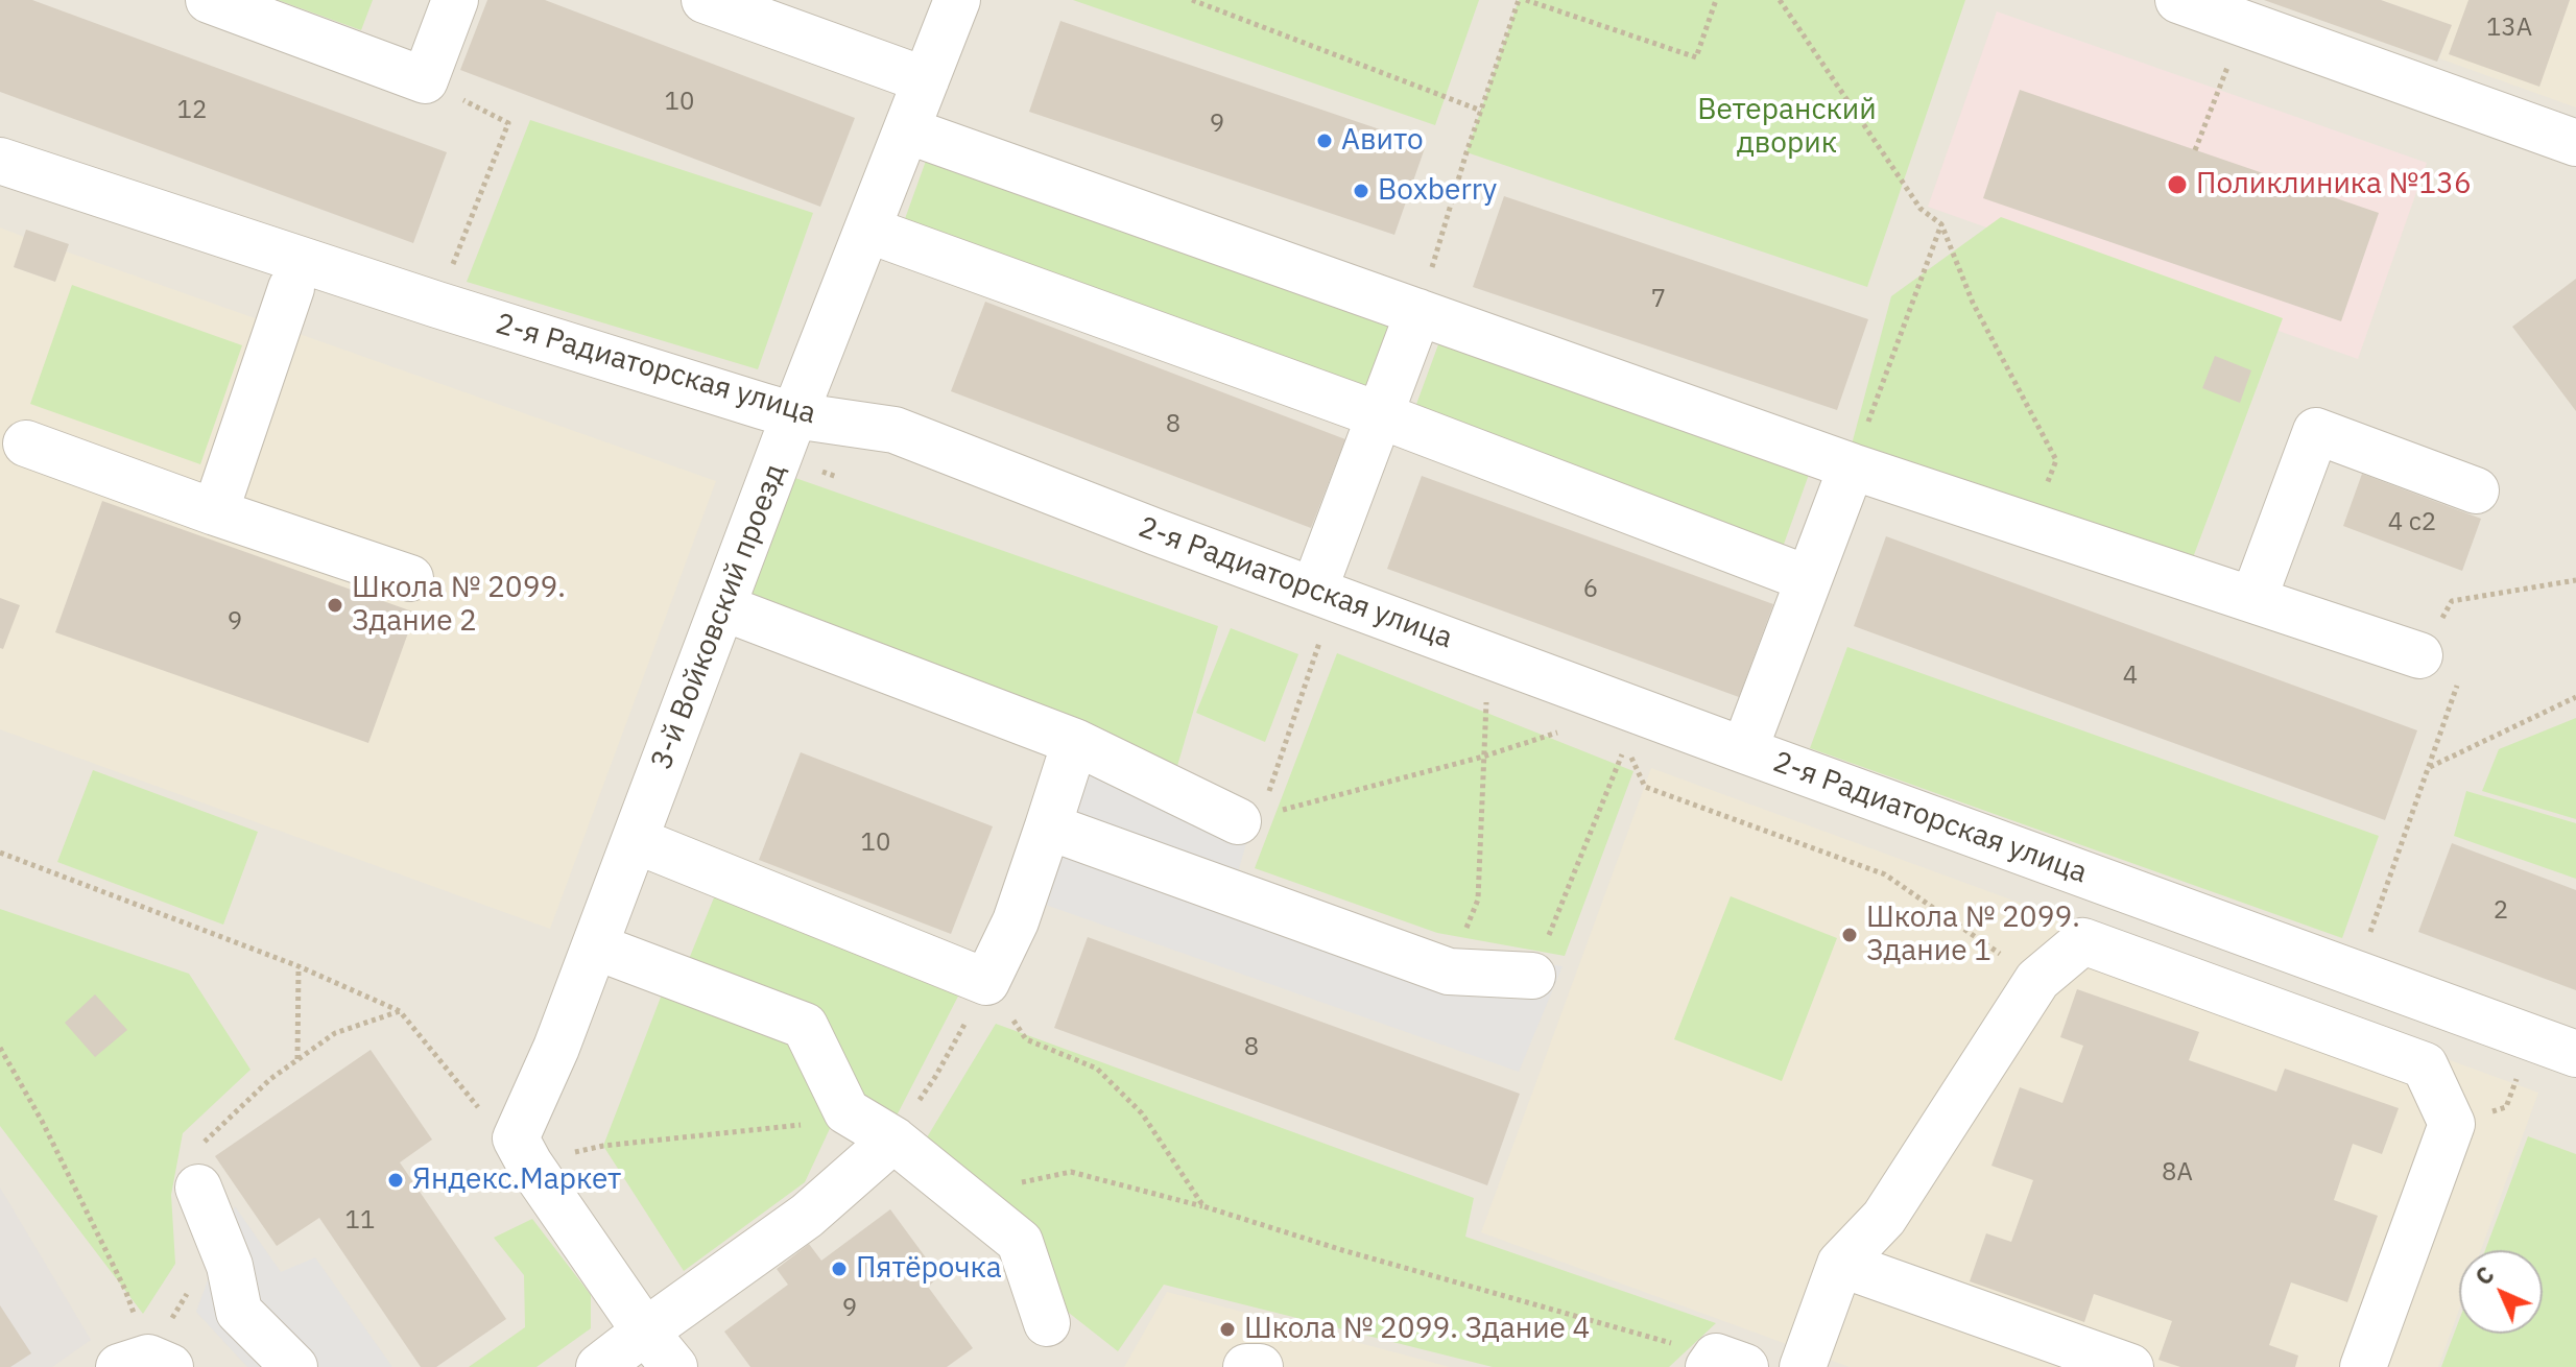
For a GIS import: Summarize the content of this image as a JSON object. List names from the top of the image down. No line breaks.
{"streets":{"street":["2-я Радиаторская улица","3-й Войковский проезд"]},"crossings":[["2-я Радиаторская улица","3-й Войковский проезд"]],"parks":["Ветеранский дворик"],"places":["Авито","Поликлиника №136","Boxberry","Школа № 2099. Здание 2","Школа № 2099. Здание 1","Яндекс.Маркет","Пятёрочка","Школа № 2099. Здание 4"],"house_numbers":["13А","10","12","9","7","8","4 с2","6","9","4","10","2","8","8А","11","9"],"north":"top left"}
